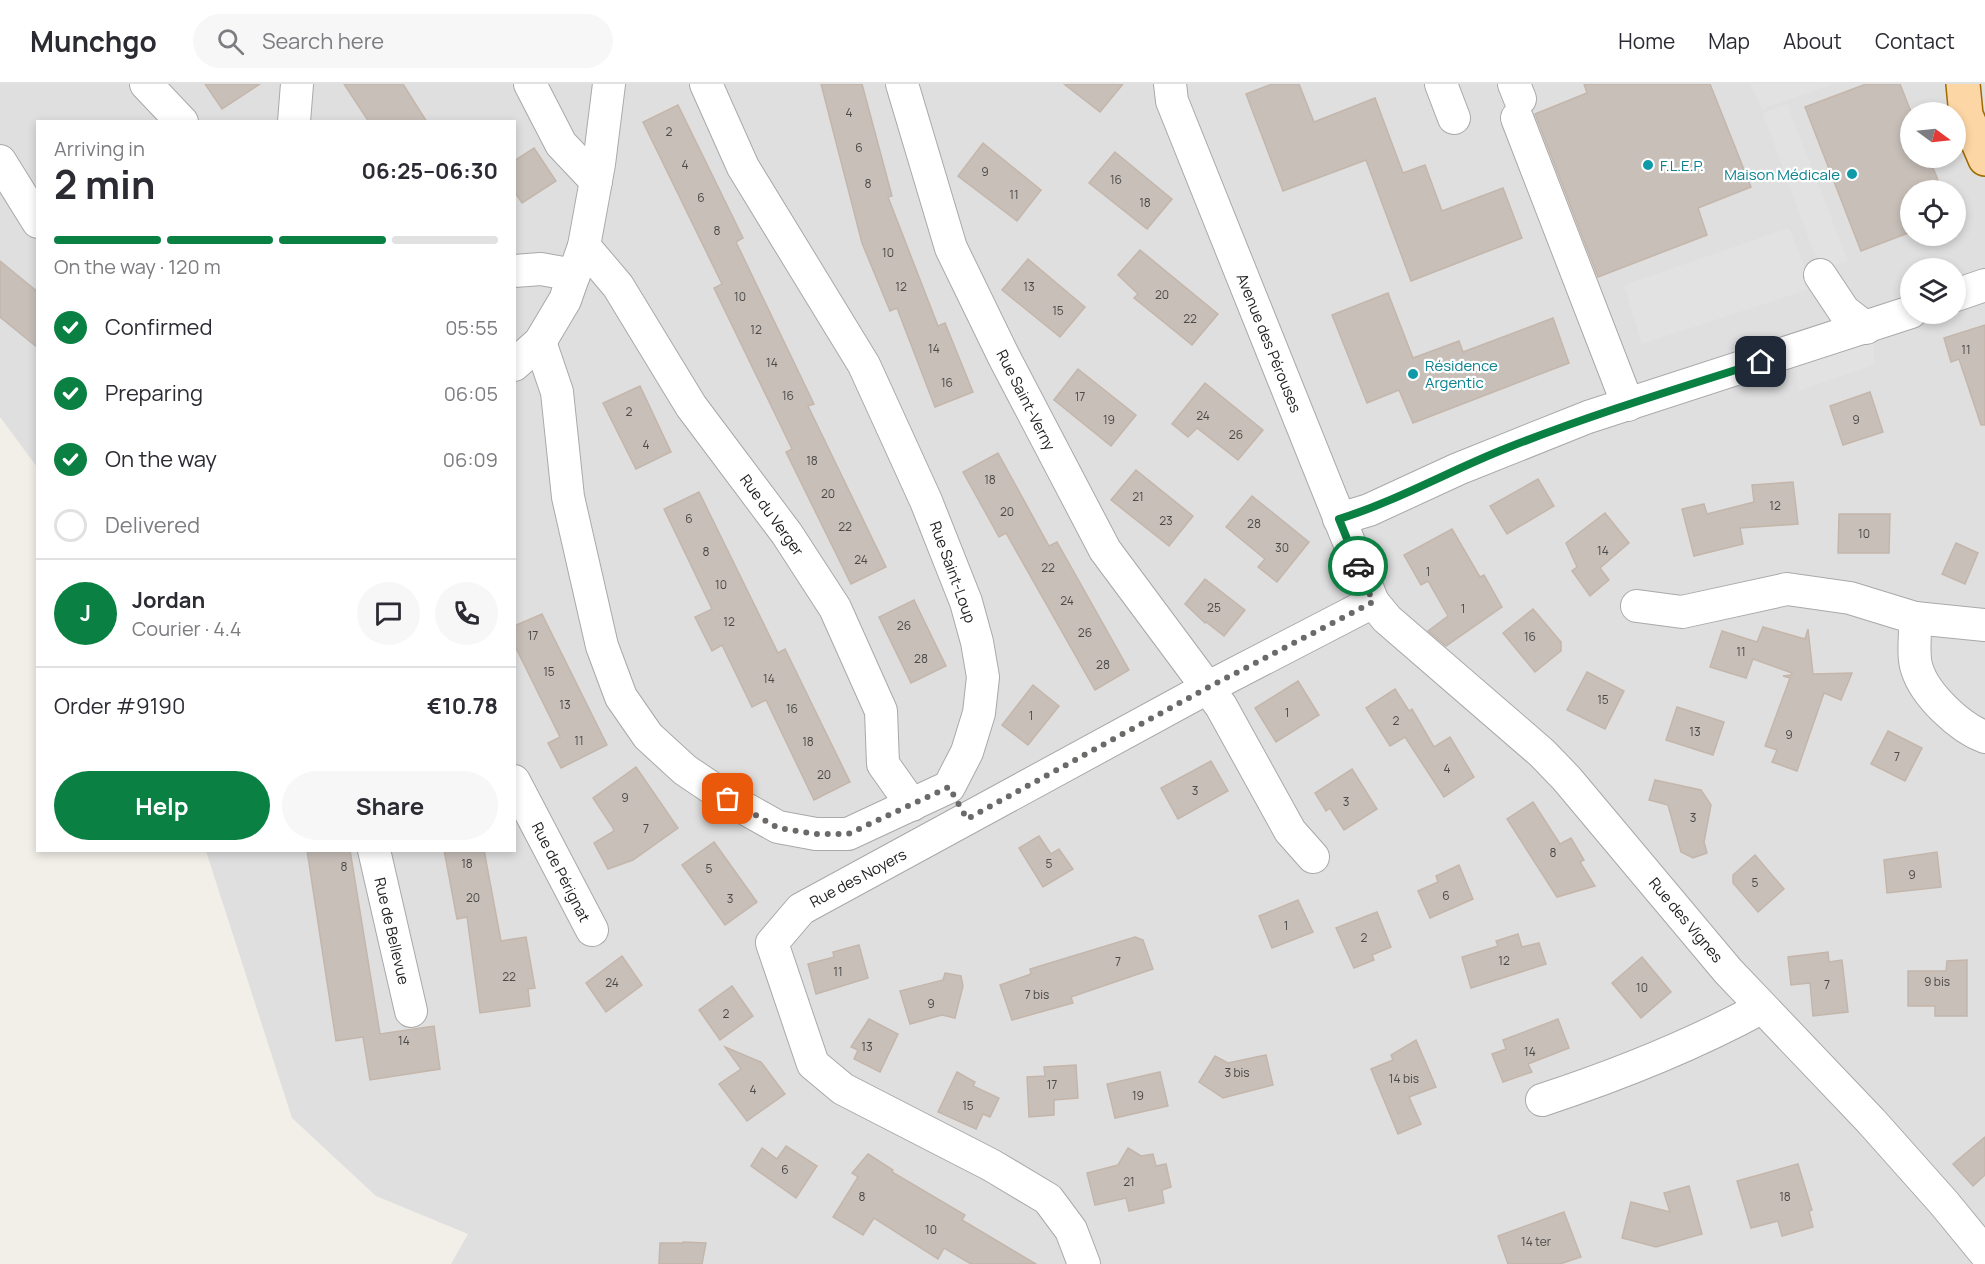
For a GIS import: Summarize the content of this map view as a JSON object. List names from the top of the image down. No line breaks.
{"streets":{"street":["Avenue des Pérouses","Rue Saint-Verny","Rue du Verger","Rue Saint-Loup","Rue de Pérignat","Rue des Noyers","Rue des Vignes","Rue de Bellevue"]},"crossings":[["Avenue des Pérouses","Rue des Noyers"],["Avenue des Pérouses","Rue des Vignes"],["Rue Saint-Verny","Rue des Noyers"],["Rue des Noyers","Rue des Vignes"]],"places":["F.L.E.P.","Maison Médicale","Résidence Argentic"],"house_numbers":["4","2","6","4","9","16","8","11","6","18","8","10","12","13","20","10","15","22","12","14","11","14","16","16","17","2","24","19","9","26","4","18","18","20","21","12","20","6","23","28","22","10","30","14","8","24","22","1","10","24","25","1","12","26","26","17","16","11","28","28","15","14","15","13","16","1","1","2","13","9","11","18","7","4","20","3","9","3","3","7","8","18","5","8","5","9","5","6","20","3","1","2","12","7","11","22","9 bis","24","7","10","7 bis","9","2","14","13","14","3 bis","14 bis","17","4","19","15","6","21","8","18","10","14 ter"],"north":"right","page":{"header":"Munchgo","search":"Search here","nav":["Home","Map","About","Contact"],"heading":["2 min","Arriving in","06:25–06:30"],"panel":["Jordan","Courier · 4.4","Order #9190","€10.78"],"bar":"On the way · 120 m","list":[["Confirmed","05:55"],["Preparing","06:05"],["On the way","06:09"],"Delivered"],"round":"J","buttons":["Help","Share"]}}
